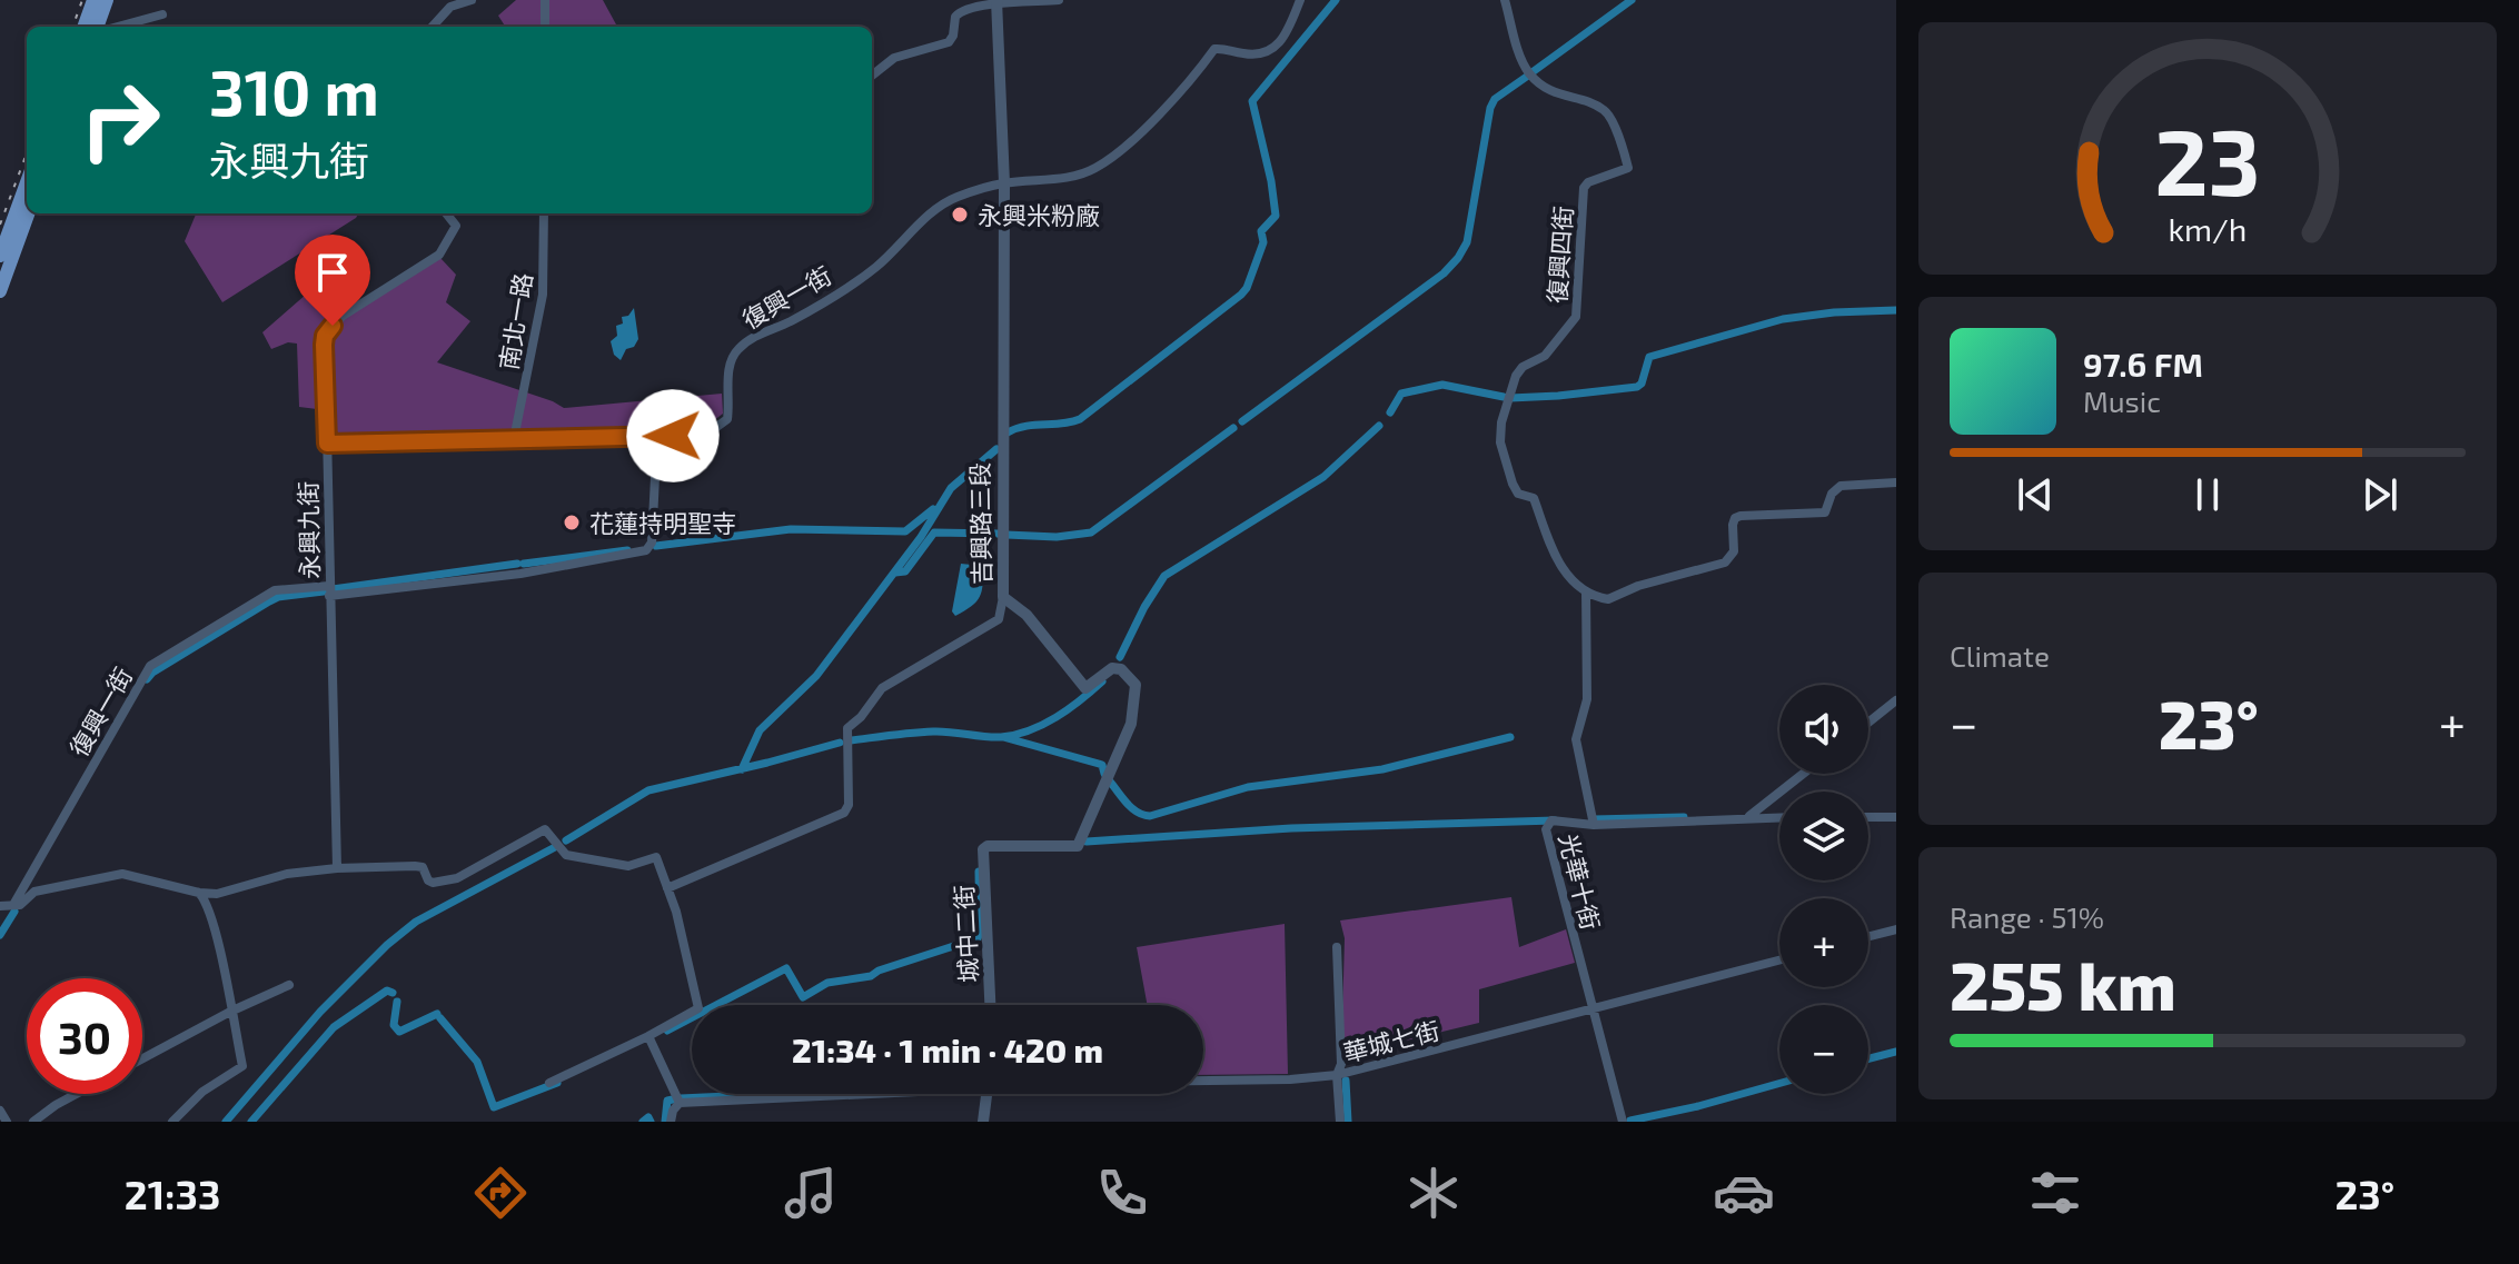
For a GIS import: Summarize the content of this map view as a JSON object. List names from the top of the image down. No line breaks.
{"streets":{"street":["復興四街","復興一街","南北一路","吉興路三段","永興九街","光華十街","城中二街","華城七街"]},"crossings":[["復興四街","光華十街"],["復興一街","吉興路三段"],["復興一街","永興九街"],["吉興路三段","城中二街"],["光華十街","華城七街"]],"places":["永興米粉廠","花蓮持明聖寺"],"page":{"turn":["310 m","永興九街"],"song":["97.6 FM","Music"],"tile":["Climate",["Range · 51%","255 km"]],"map_buttons":["+","−"],"heat":["−","23°","+"],"limit":"30","trip":"21:34 · 1 min · 420 m","tabs":["21:33","23°"],"gauge":["23","km/h"]}}
